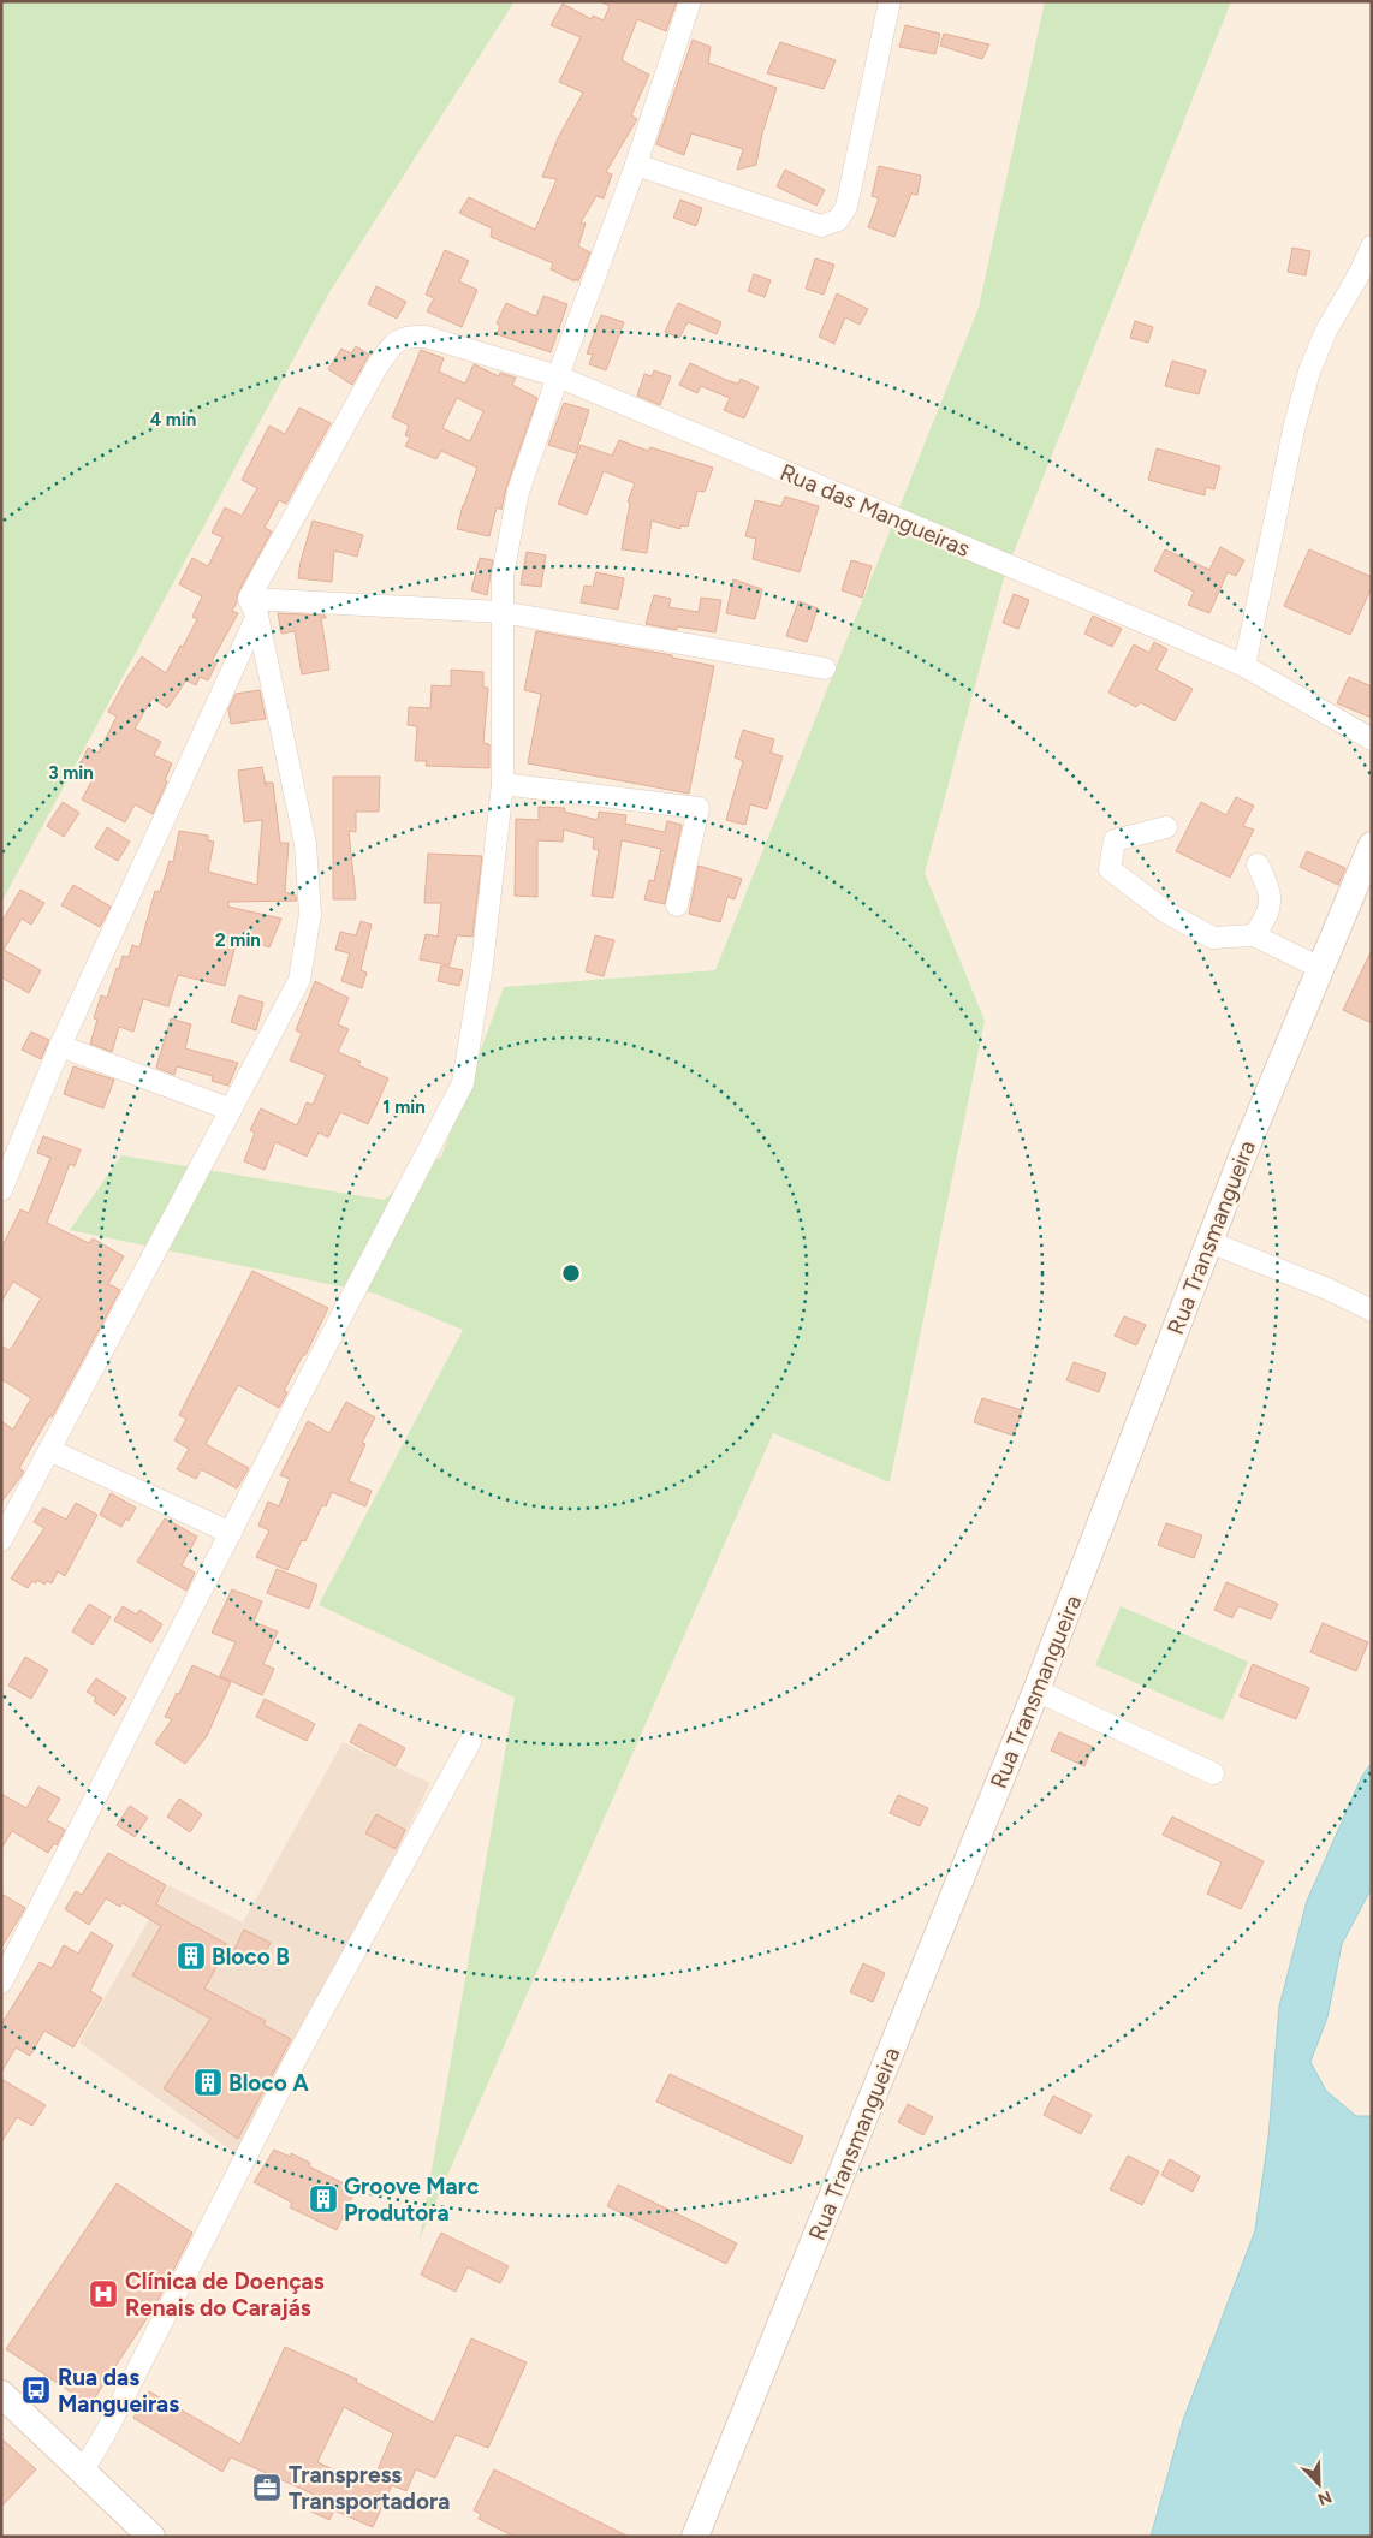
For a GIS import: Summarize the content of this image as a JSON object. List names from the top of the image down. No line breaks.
{"streets":{"street":["Rua das Mangueiras","Rua Transmangueira"]},"places":{"building":["Bloco B","Bloco A","Groove Marc Produtora"],"hospital":["Clínica de Doenças Renais do Carajás"],"bus stop":["Rua das Mangueiras"],"office":["Transpress Transportadora"]},"north":"bottom right","rings":["4 min","3 min","2 min","1 min"]}
